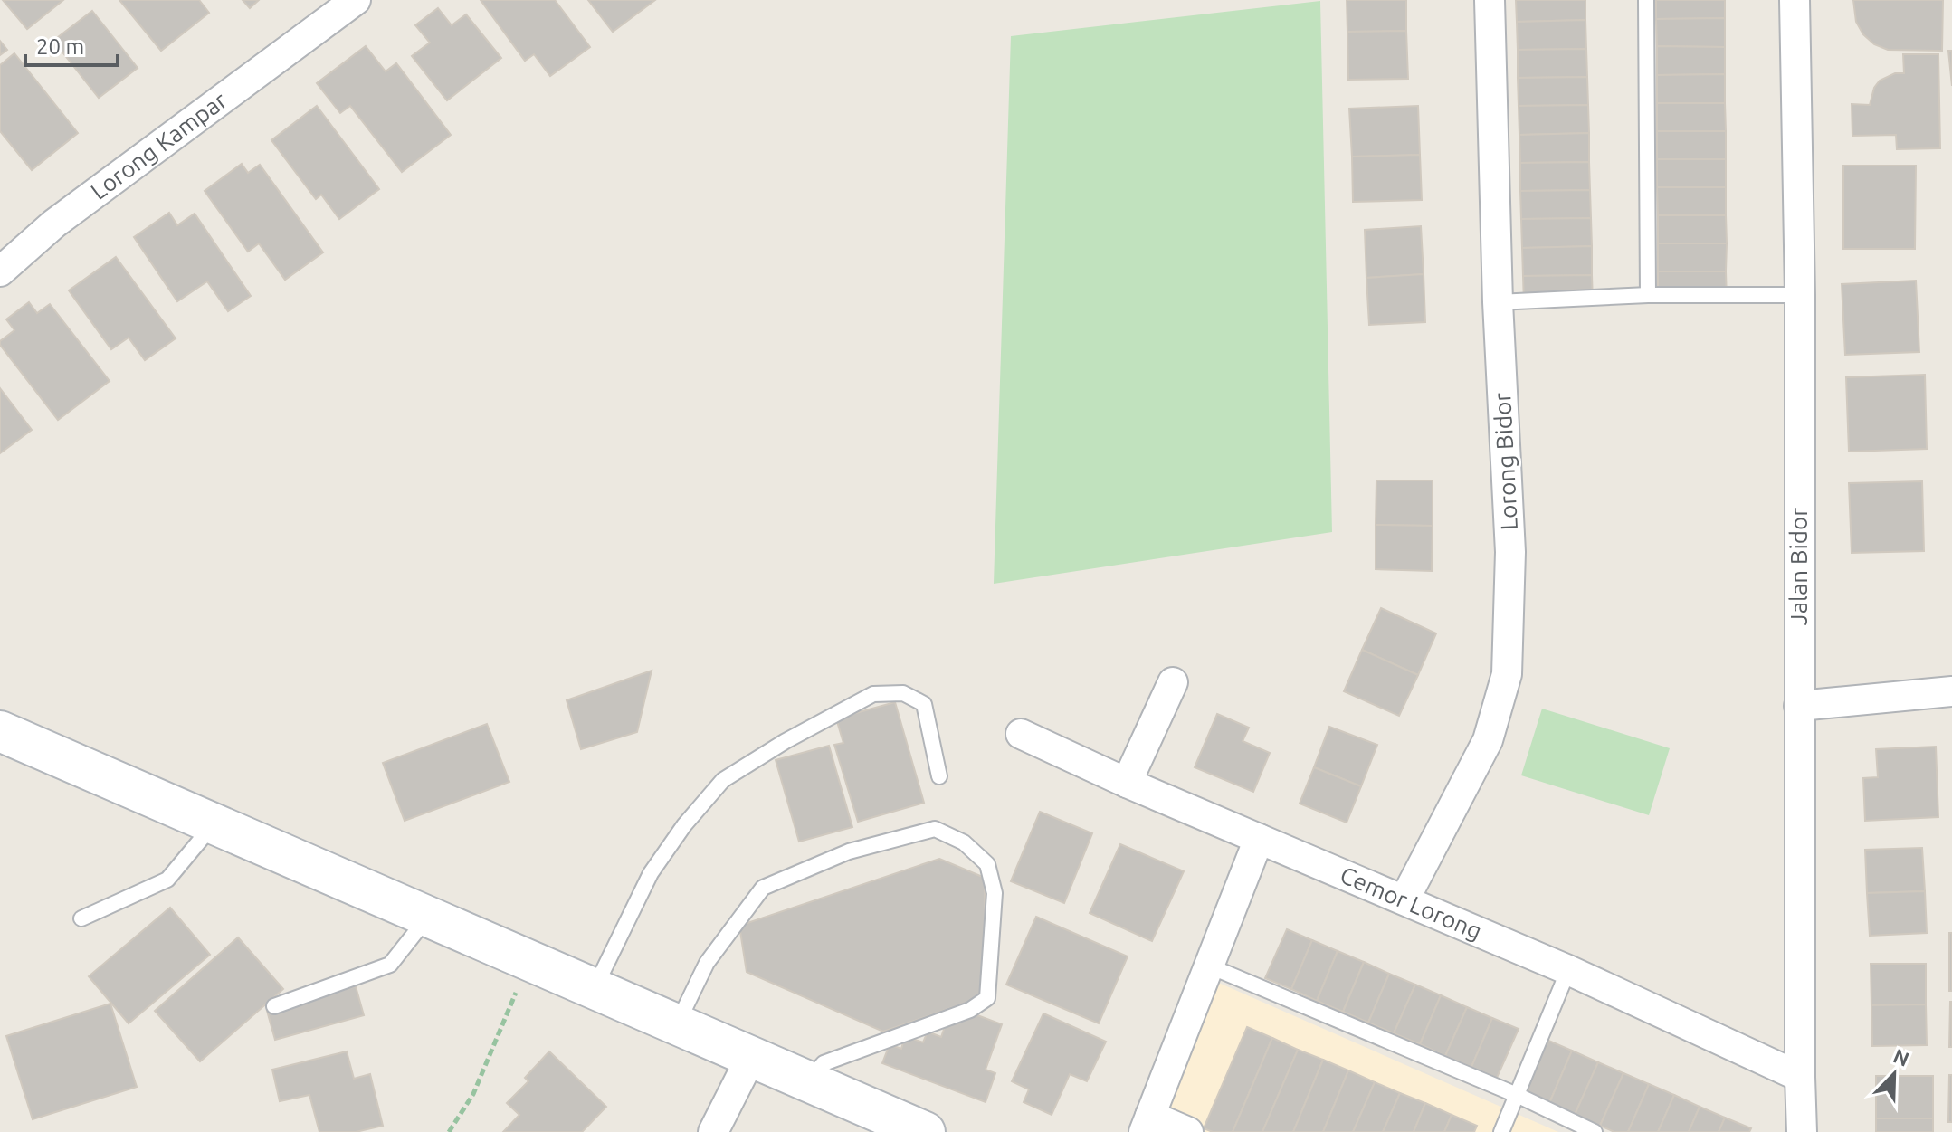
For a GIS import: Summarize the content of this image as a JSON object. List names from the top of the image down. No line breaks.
{"streets":{"street":["Lorong Kampar","Lorong Bidor","Jalan Bidor","Cemor Lorong"]},"crossings":[["Lorong Bidor","Cemor Lorong"],["Jalan Bidor","Cemor Lorong"]],"scale_bar":"20 m","north":"top right"}
